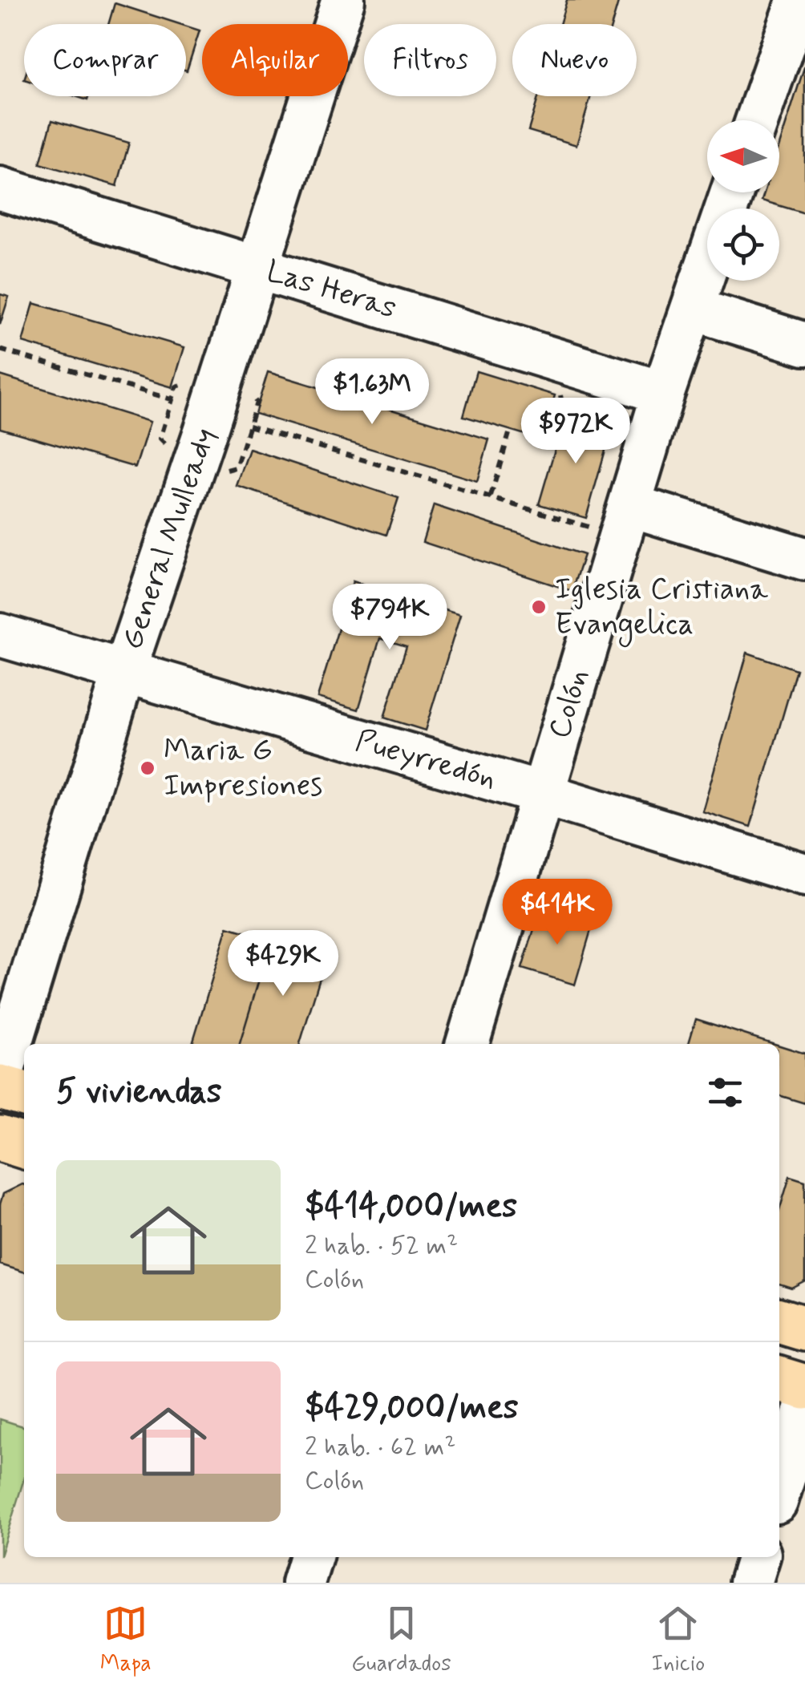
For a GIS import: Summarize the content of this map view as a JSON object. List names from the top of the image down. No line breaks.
{"streets":{"street":["Las Heras","General Mulleady","Colón","Pueyrredón"]},"crossings":[["Las Heras","General Mulleady"],["Las Heras","Colón"],["General Mulleady","Pueyrredón"],["Colón","Pueyrredón"]],"places":["Iglesia Cristiana Evangelica","Maria G Impresiones"],"north":"left","page":{"chip":["Comprar","Alquilar","Filtros","Nuevo"],"price":["$1.63M","$972K","$794K","$414K","$429K"],"heading":"5 viviendas","list":[{"name":"$414,000/mes","note":"2 hab. · 52 m² · Colón"},{"name":"$429,000/mes","note":"2 hab. · 62 m² · Colón"}],"tabs":["Mapa","Guardados","Inicio"]}}
